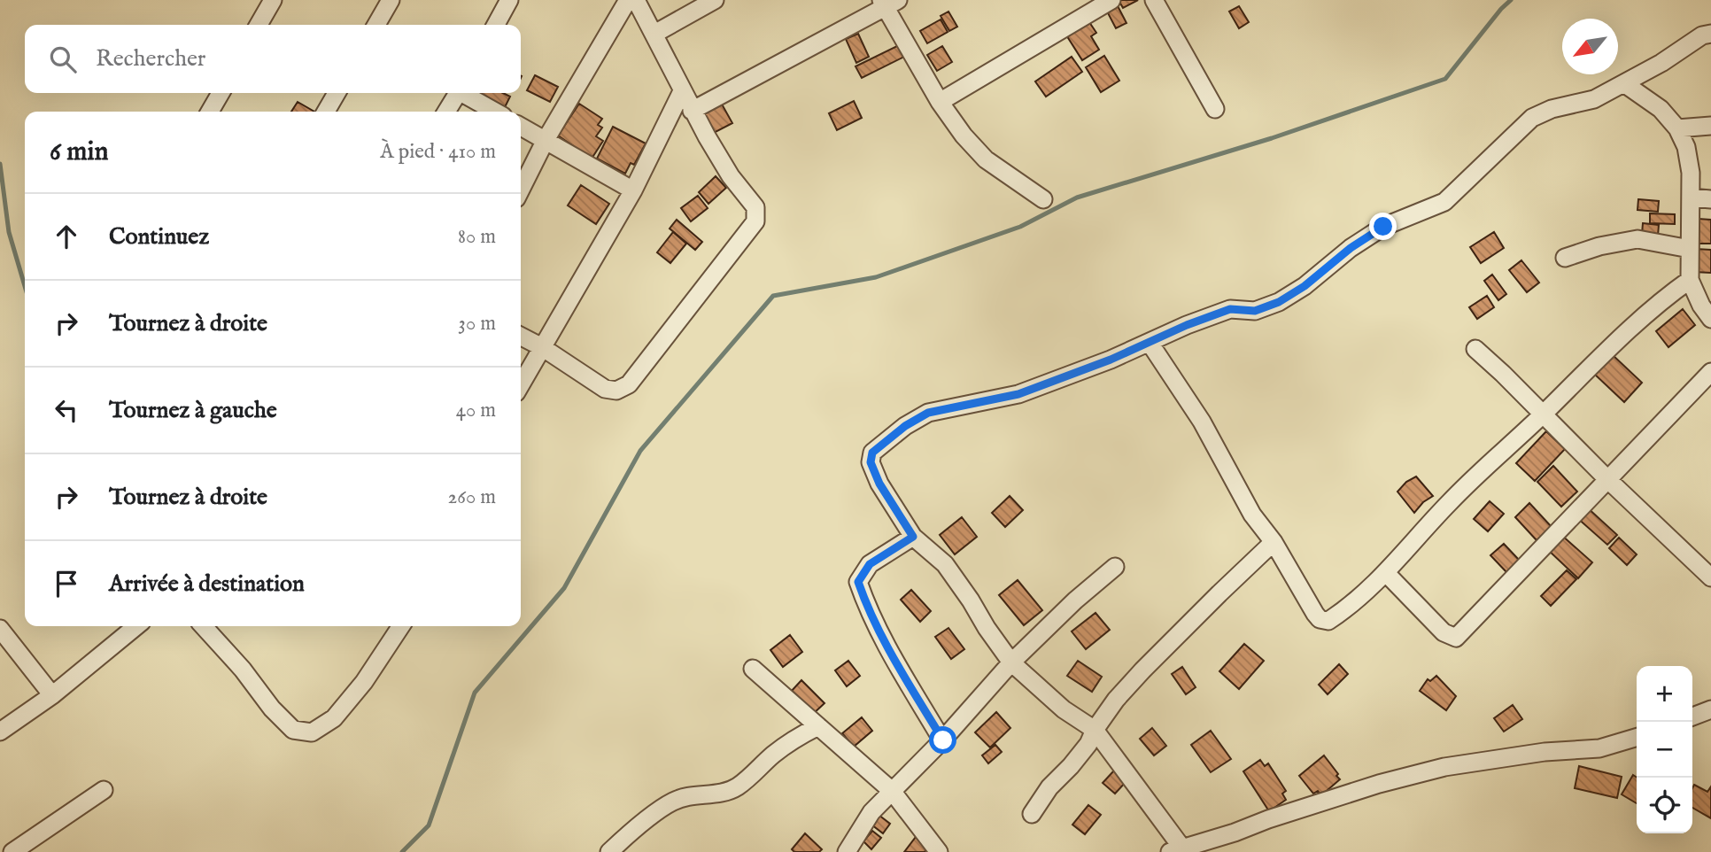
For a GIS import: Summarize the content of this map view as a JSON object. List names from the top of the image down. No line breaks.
{"north":"bottom left","page":{"search":"Rechercher","heading":["6 min","À pied · 410 m"],"list":[["Continuez","80 m"],["Tournez à droite","30 m"],["Tournez à gauche","40 m"],["Tournez à droite","260 m"],"Arrivée à destination"],"map_buttons":["+","−"]}}
